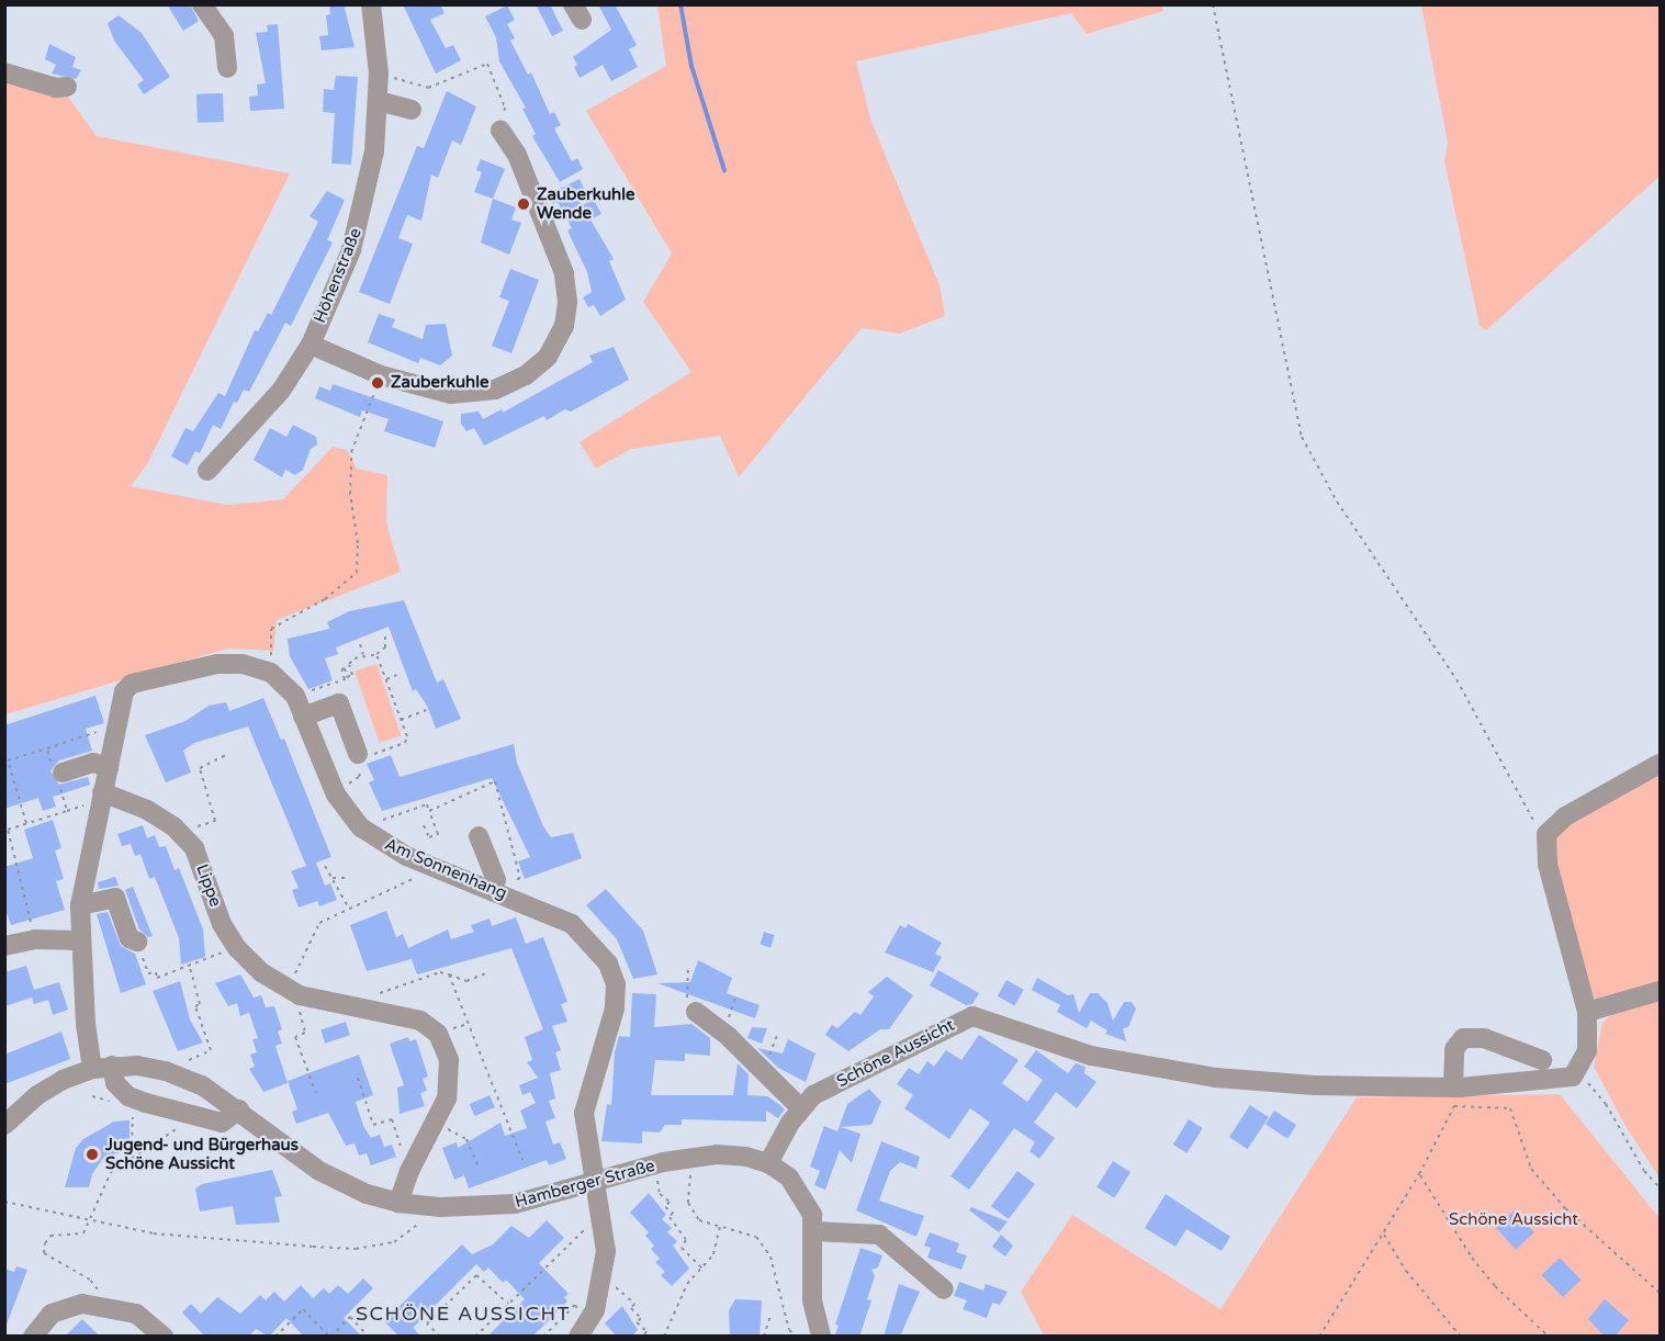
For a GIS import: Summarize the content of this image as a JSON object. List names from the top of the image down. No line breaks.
{"streets":{"street":["Höhenstraße","Am Sonnenhang","Lippe","Schöne Aussicht","Hamberger Straße"]},"crossings":[["Am Sonnenhang","Lippe"],["Am Sonnenhang","Hamberger Straße"],["Lippe","Hamberger Straße"],["Schöne Aussicht","Hamberger Straße"]],"districts":["SCHÖNE AUSSICHT"],"parks":["Schöne Aussicht"],"places":["Zauberkuhle Wende","Zauberkuhle","Jugend- und Bürgerhaus Schöne Aussicht"]}
